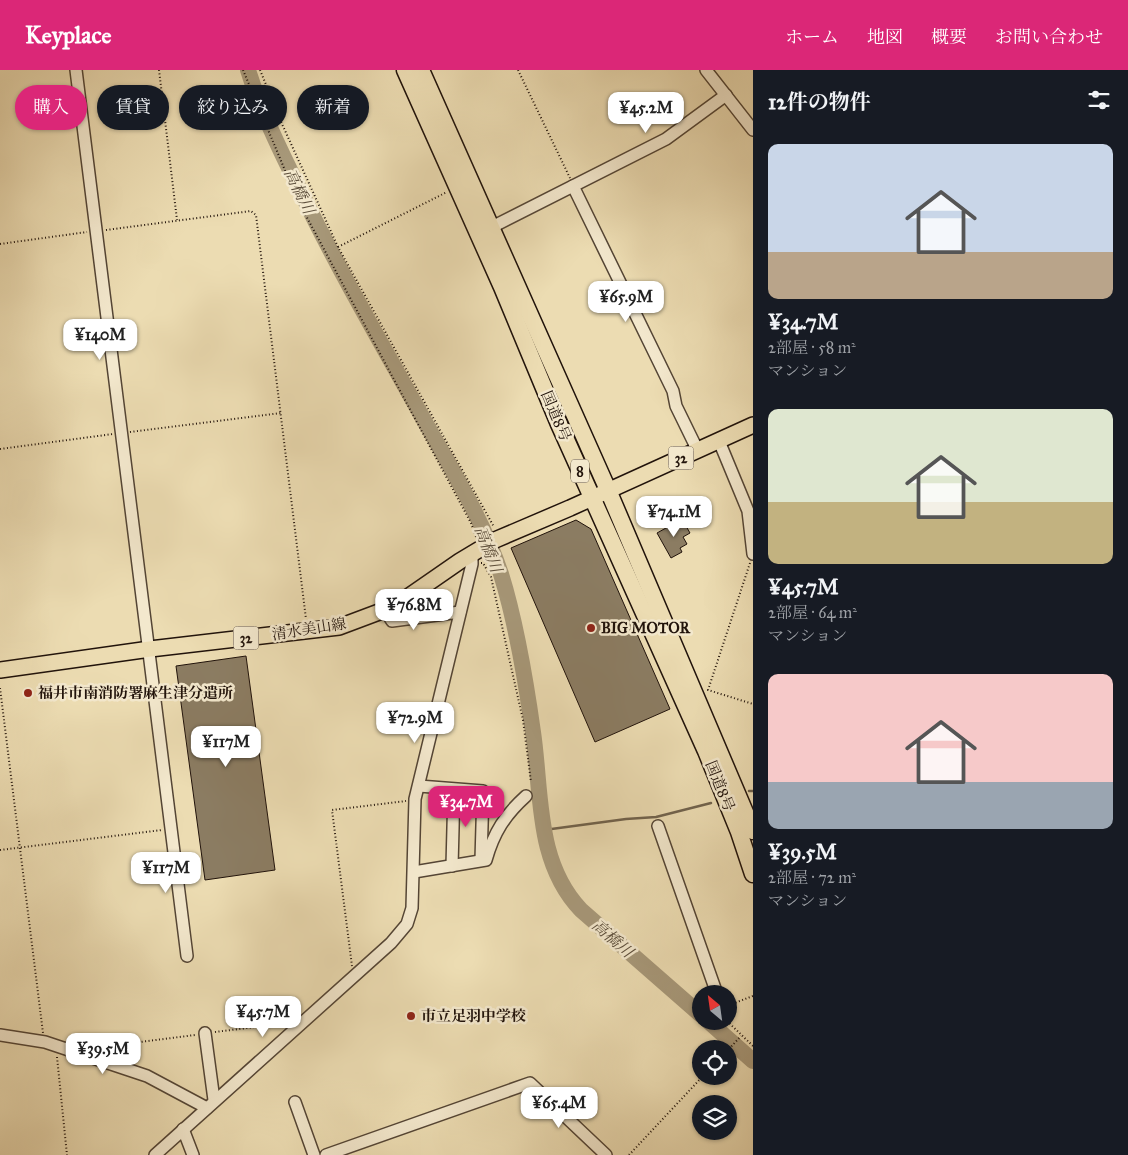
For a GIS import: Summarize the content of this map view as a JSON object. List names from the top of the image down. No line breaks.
{"streets":{"highway":["国道8号","8"],"main road":["32","清水美山線"]},"crossings":[["国道8号","清水美山線"]],"water":["高橋川"],"places":["BIG MOTOR","福井市南消防署麻生津分遣所","市立足羽中学校"],"north":"top left","page":{"header":"Keyplace","nav":["ホーム","地図","概要","お問い合わせ"],"heading":"12件の物件","chip":["購入","賃貸","絞り込み","新着"],"price":["¥45.2M","¥65.9M","¥140M","¥74.1M","¥76.8M","¥72.9M","¥117M","¥34.7M","¥117M","¥45.7M","¥39.5M","¥65.4M"],"list":[{"name":"¥34.7M","note":"2部屋 · 58 m² · マンション"},{"name":"¥45.7M","note":"2部屋 · 64 m² · マンション"},{"name":"¥39.5M","note":"2部屋 · 72 m² · マンション"}]}}
